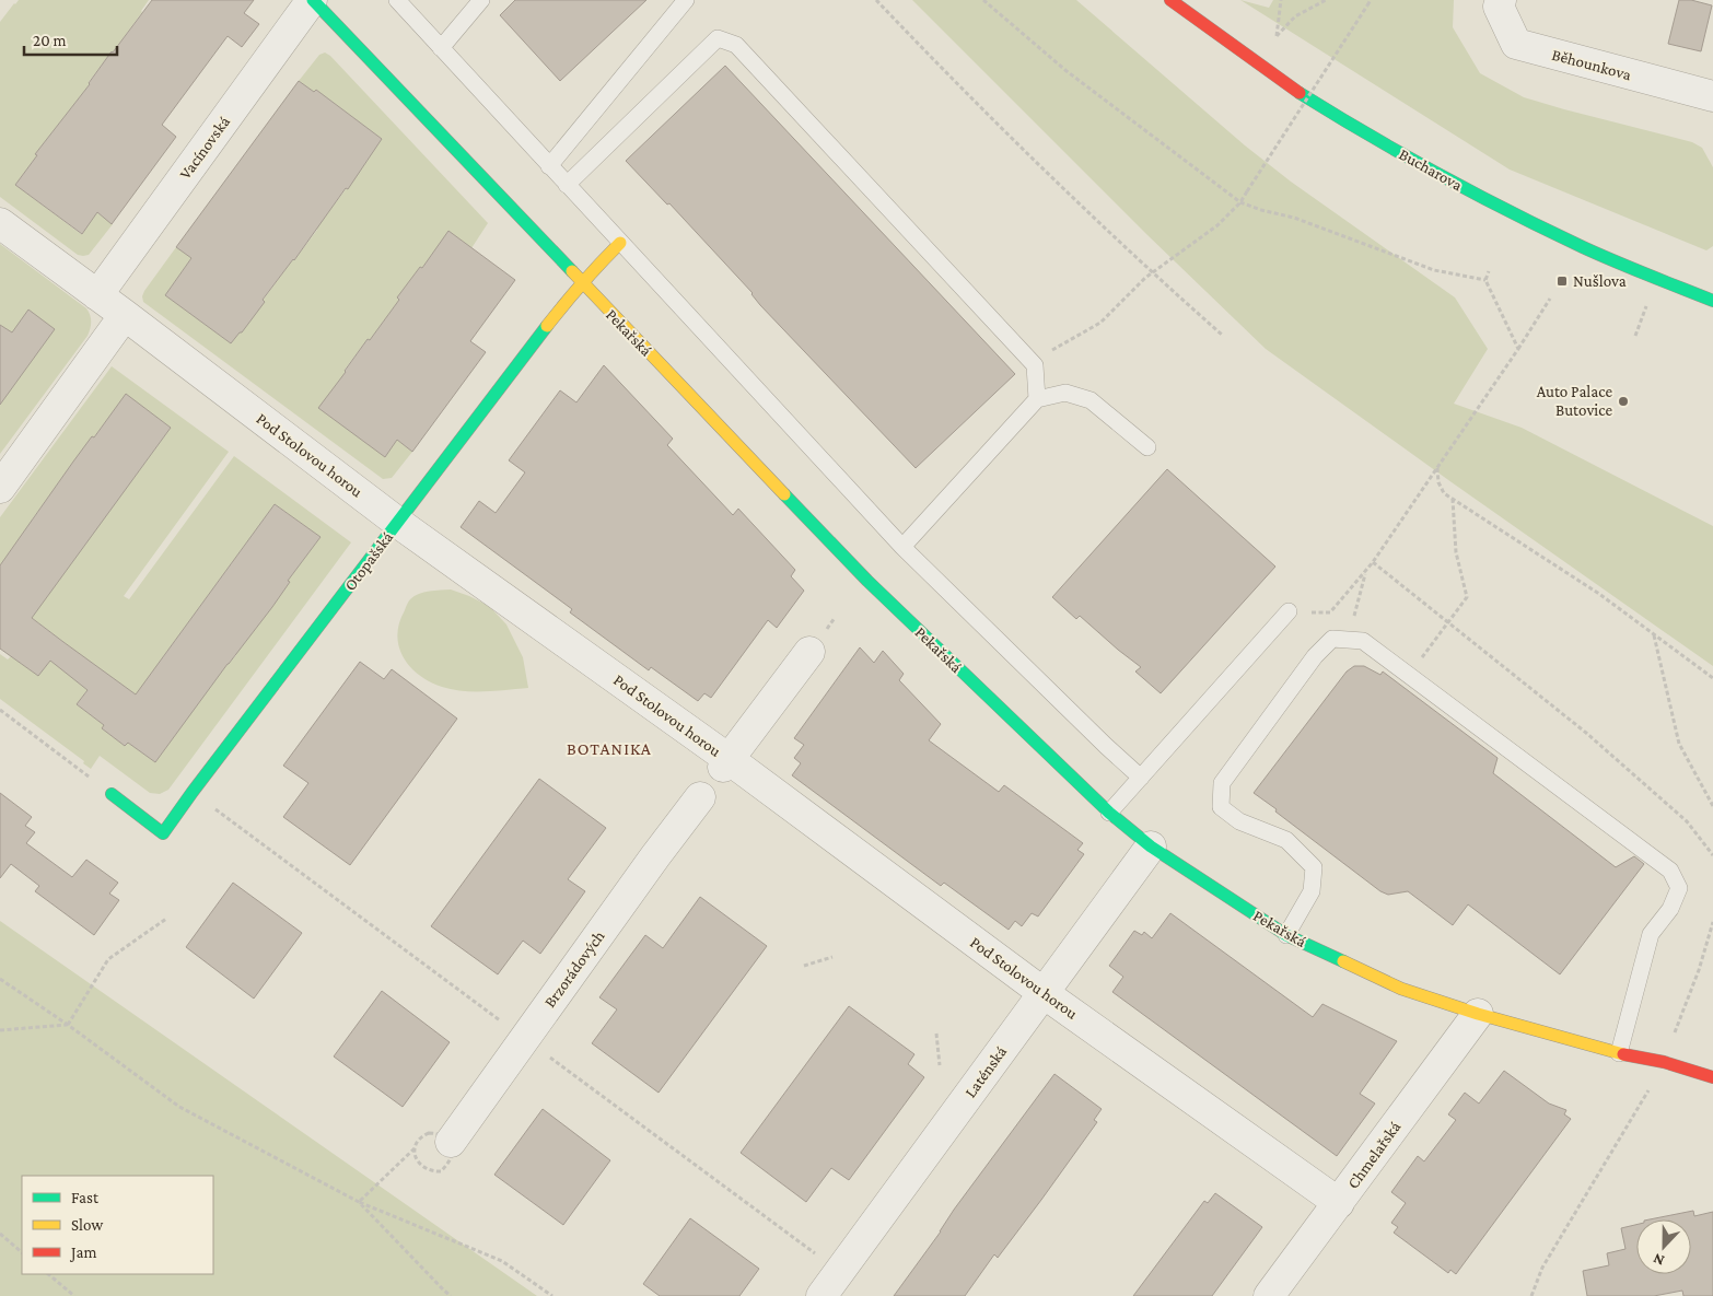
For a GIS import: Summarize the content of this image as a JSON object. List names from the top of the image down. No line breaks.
{"streets":{"street":["Běhounkova","Vacínovská","Bucharova","Pekařská","Pod Stolovou horou","Otopašská","Brzorádových","Laténská","Chmelařská"]},"crossings":[["Vacínovská","Pekařská"],["Vacínovská","Pod Stolovou horou"],["Pekařská","Otopašská"],["Pekařská","Laténská"],["Pekařská","Chmelařská"],["Pod Stolovou horou","Otopašská"],["Pod Stolovou horou","Laténská"],["Pod Stolovou horou","Chmelařská"]],"districts":["BOTANIKA"],"places":{"transit":["Nušlova"],"other":["Auto Palace Butovice"]},"legend":["Fast","Slow","Jam"],"scale_bar":"20 m","north":"bottom"}
